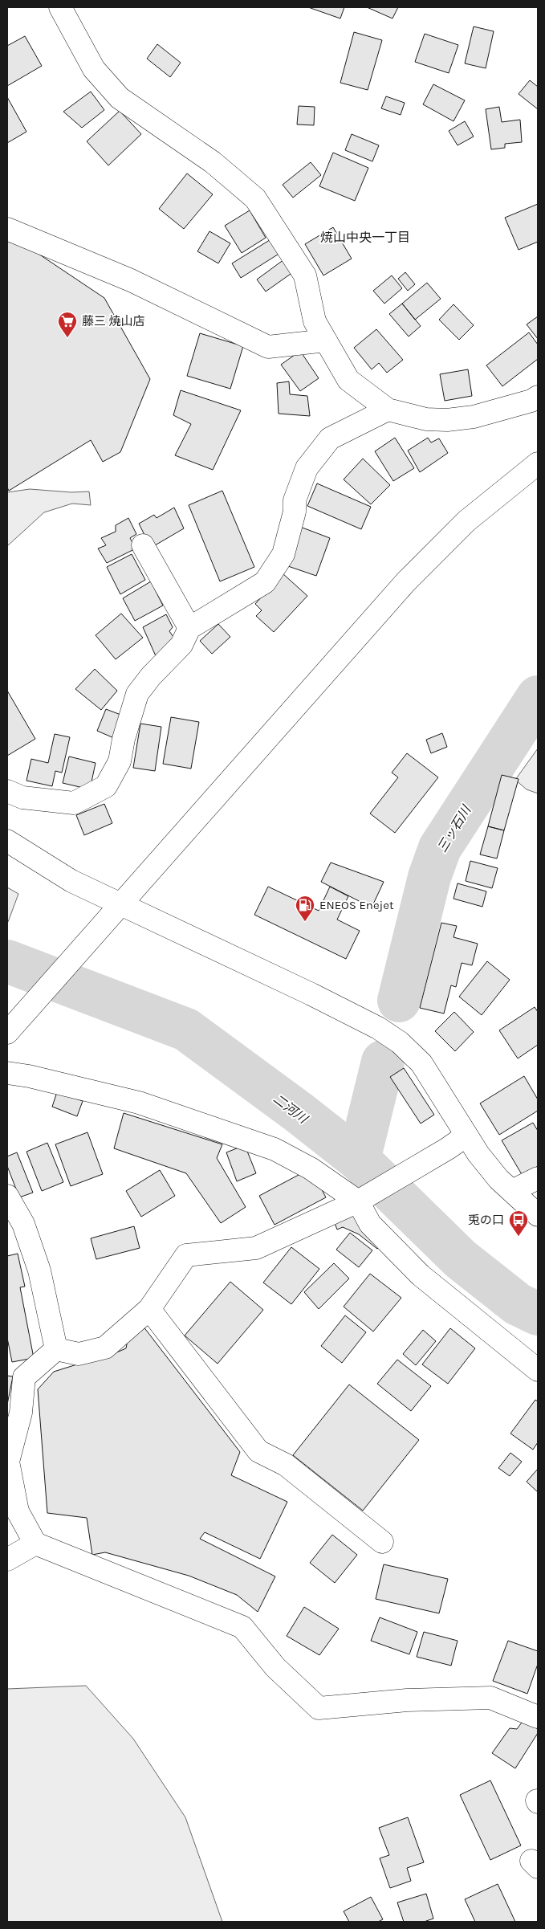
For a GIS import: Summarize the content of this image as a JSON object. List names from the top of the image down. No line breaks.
{"districts":["焼山中央一丁目"],"water":["三ッ石川","二河川"],"places":{"supermarket":["藤三 焼山店"],"fuel station":["ENEOS Enejet"],"bus stop":["兎の口"]}}
